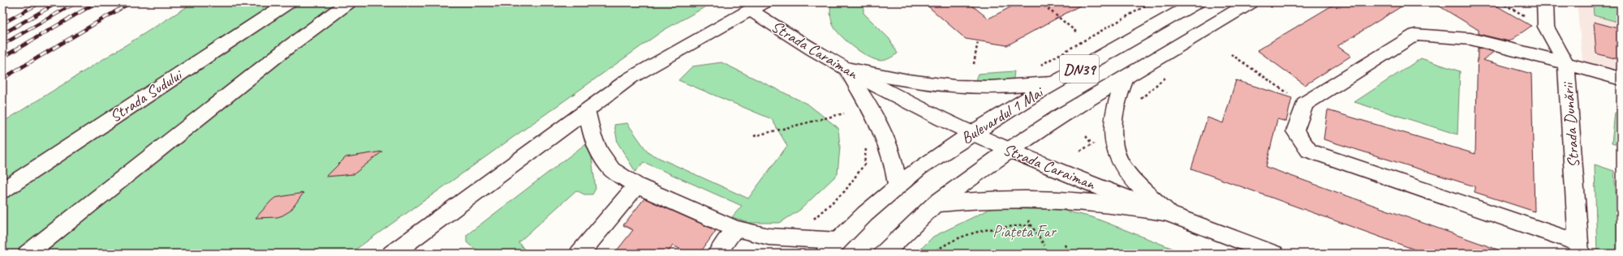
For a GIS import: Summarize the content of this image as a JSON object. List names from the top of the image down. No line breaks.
{"streets":{"main road":["Strada Caraiman","DN39","Strada Sudului","Bulevardul 1 Mai","Strada Dunării"]},"crossings":[["Strada Caraiman","Bulevardul 1 Mai"]],"parks":["Piațeta Far"]}
